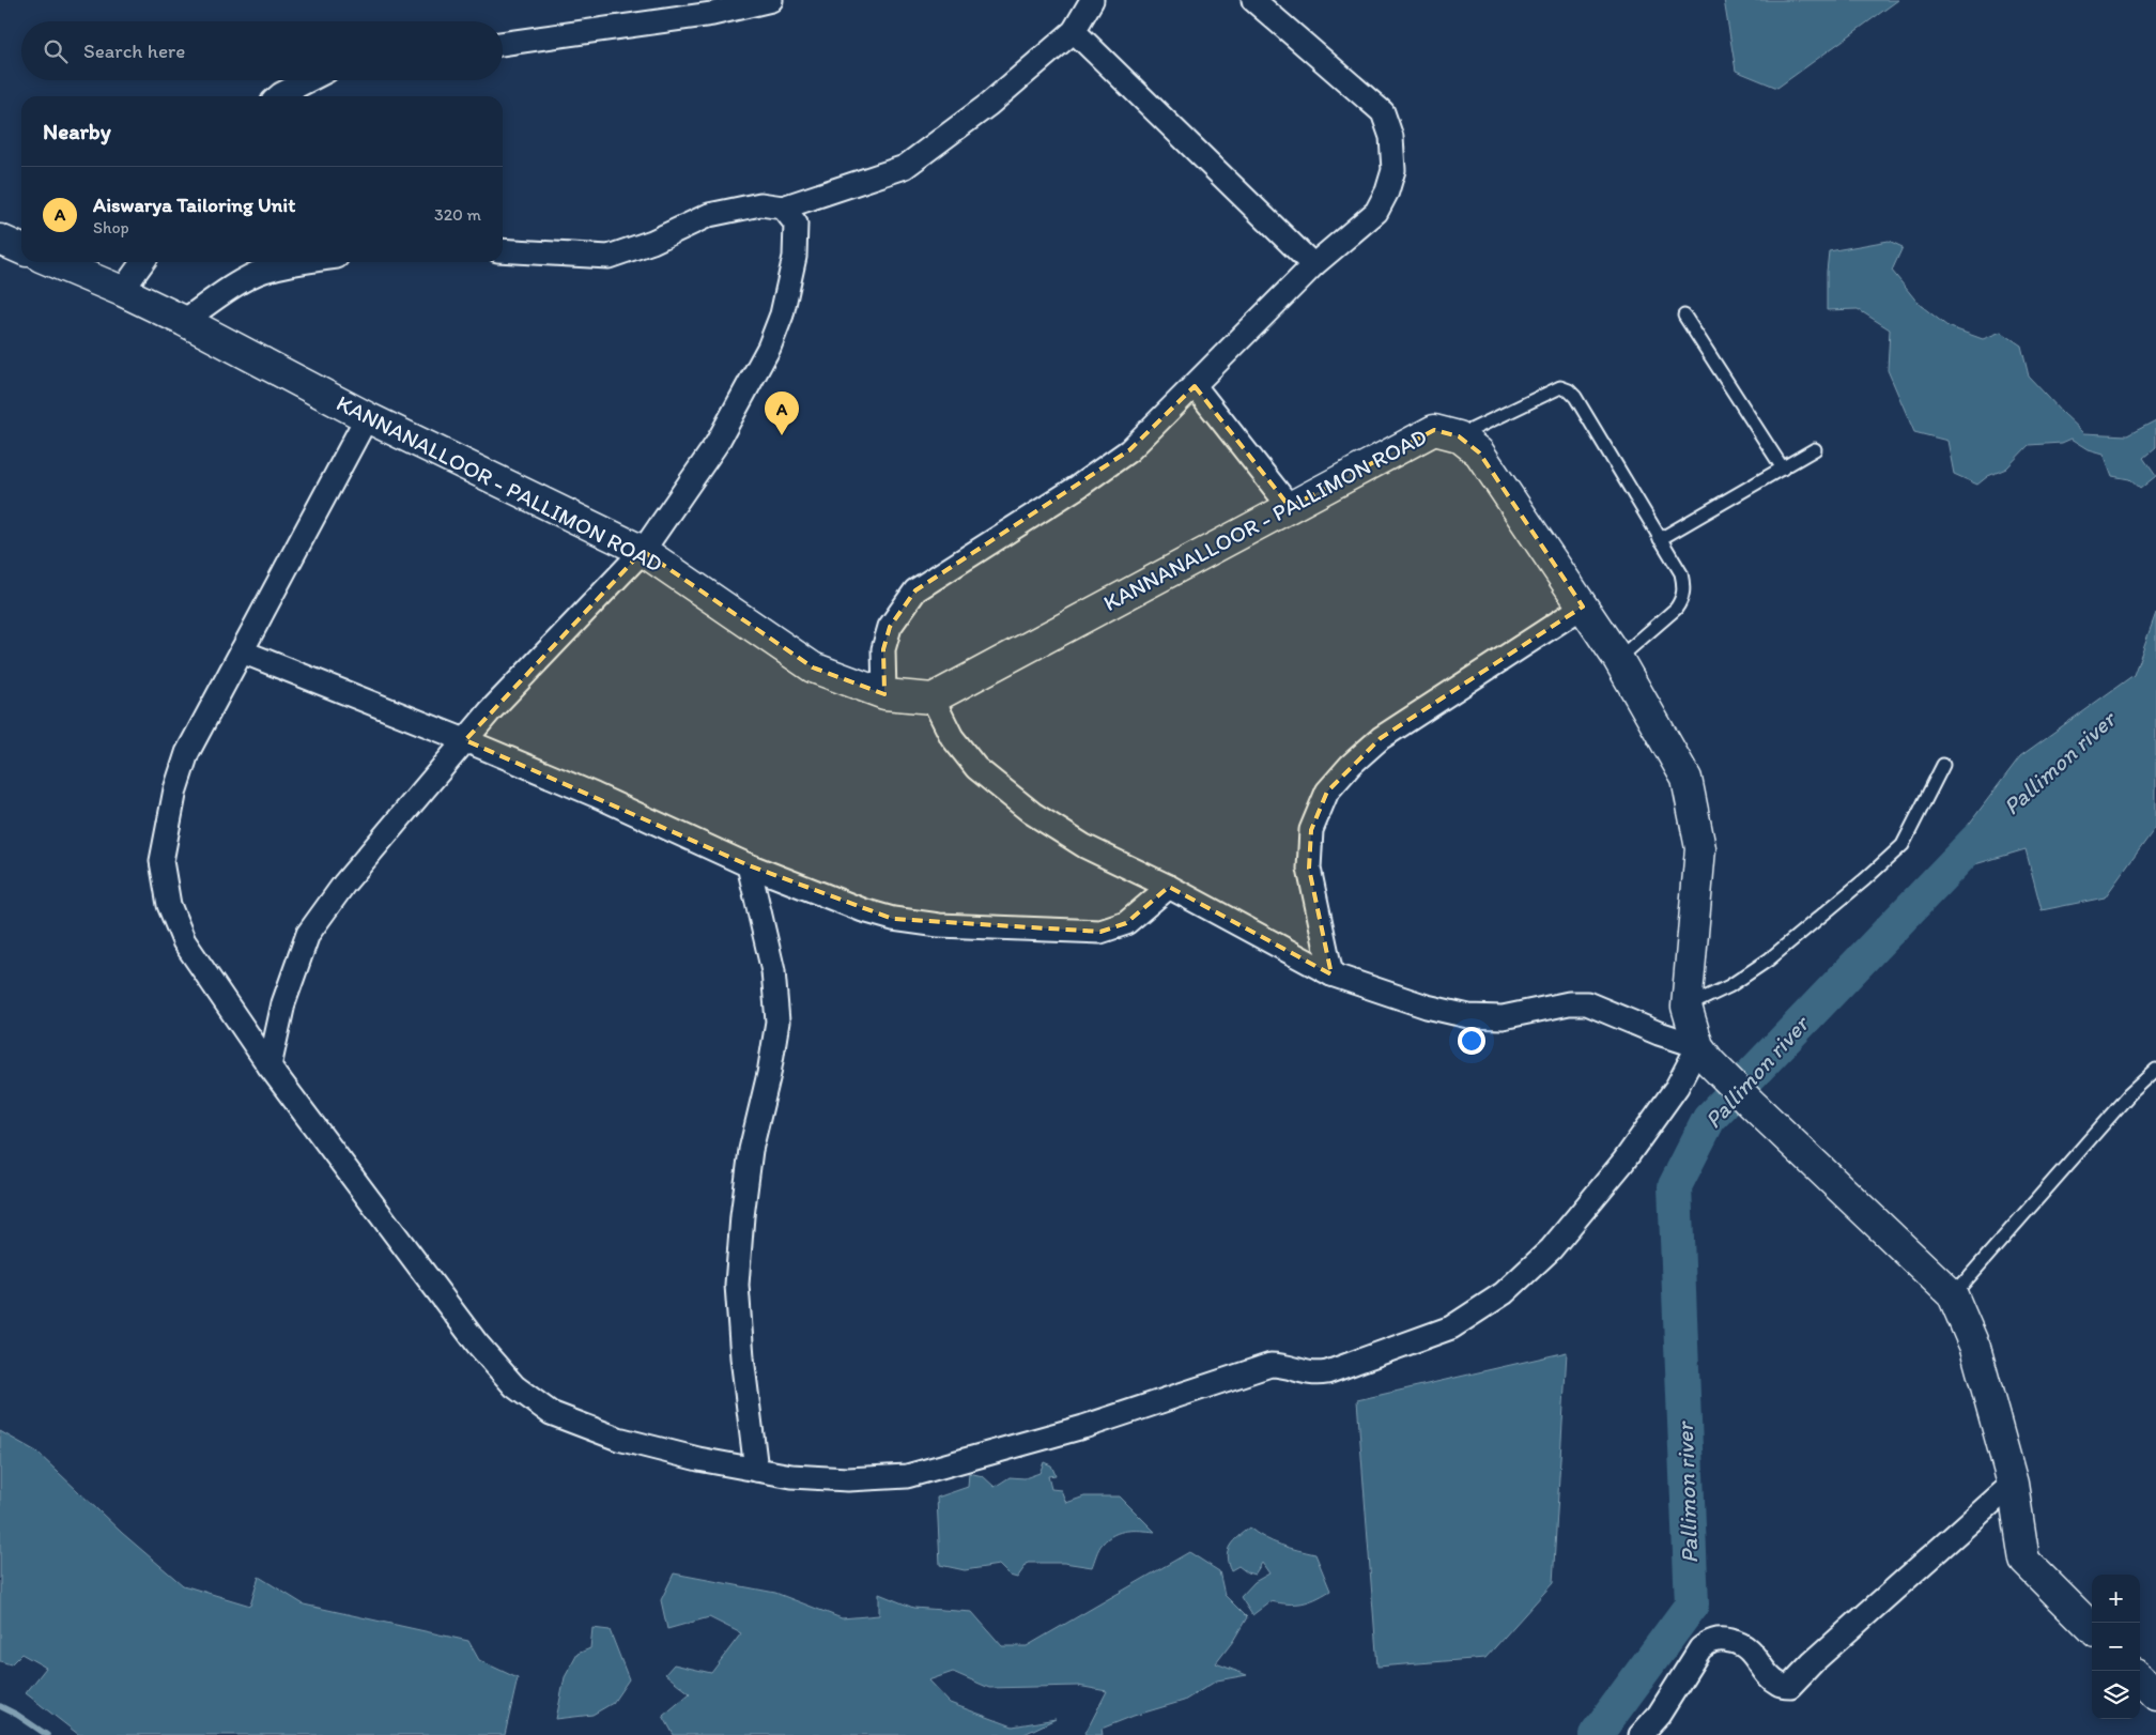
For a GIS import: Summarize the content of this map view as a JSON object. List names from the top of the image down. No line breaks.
{"streets":{"street":["KANNANALLOOR - PALLIMON ROAD"]},"water":["Pallimon river"],"page":{"search":"Search here","heading":"Nearby","list":[{"mark":"A","name":"Aiswarya Tailoring Unit","note":"Shop","value":"320 m"}],"pins":"A","map_buttons":["+","−"]}}
